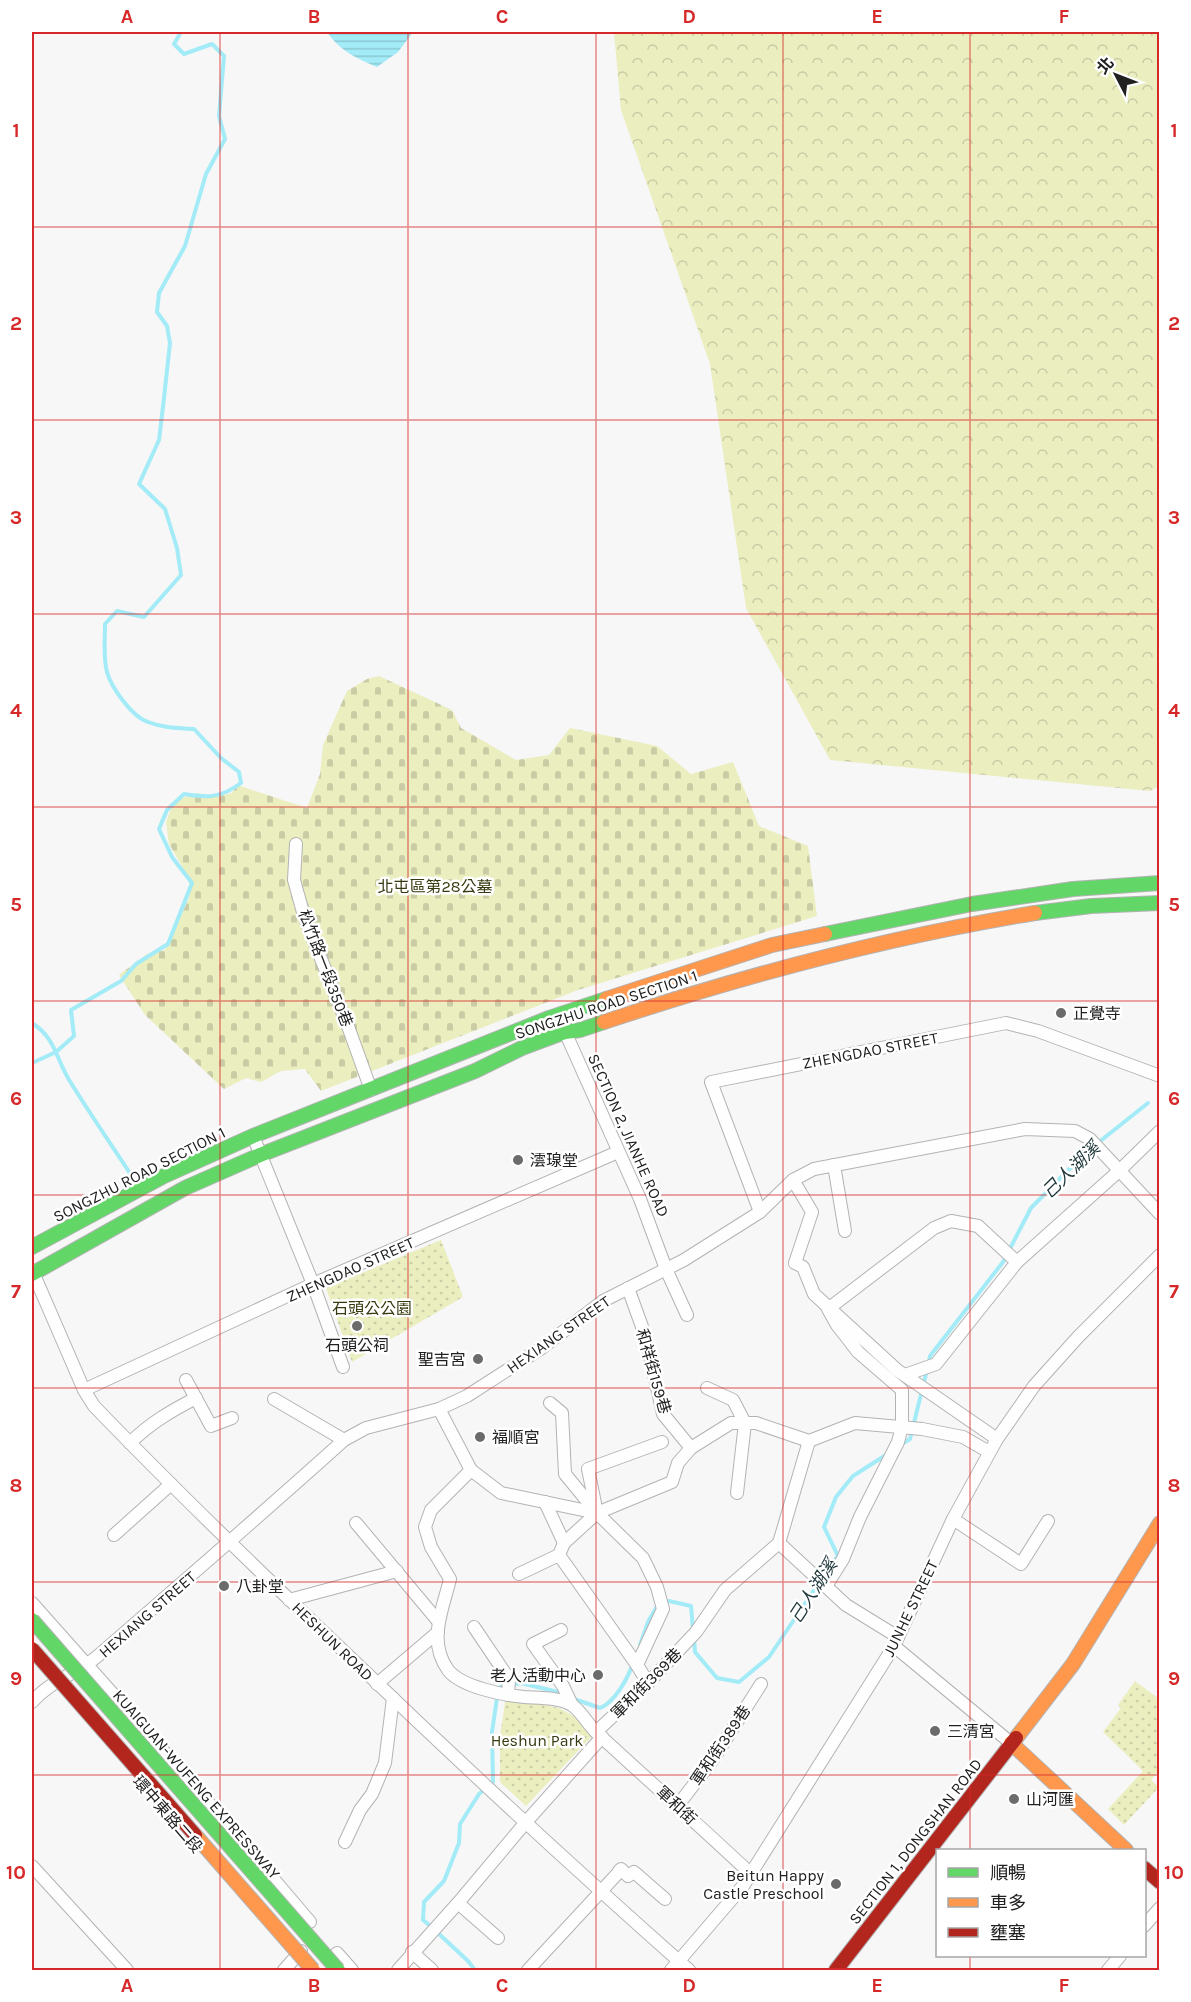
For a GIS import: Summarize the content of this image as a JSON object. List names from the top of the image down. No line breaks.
{"streets":{"main road":["SONGZHU ROAD SECTION 1","KUAIGUAN-WUFENG EXPRESSWAY","SECTION 1, DONGSHAN ROAD"],"street":["松竹路一段350巷","ZHENGDAO STREET","SECTION 2, JIANHE ROAD","HEXIANG STREET","和祥街159巷","JUNHE STREET","HESHUN ROAD","軍和街369巷","軍和街389巷","軍和街","環中東路二段"]},"crossings":[["松竹路一段350巷","SONGZHU ROAD SECTION 1"],["SONGZHU ROAD SECTION 1","SECTION 2, JIANHE ROAD"],["SONGZHU ROAD SECTION 1","HESHUN ROAD"],["ZHENGDAO STREET","SECTION 2, JIANHE ROAD"],["ZHENGDAO STREET","HEXIANG STREET"],["ZHENGDAO STREET","HESHUN ROAD"],["SECTION 2, JIANHE ROAD","HEXIANG STREET"],["HEXIANG STREET","和祥街159巷"],["HEXIANG STREET","HESHUN ROAD"],["HEXIANG STREET","環中東路二段"],["JUNHE STREET","HESHUN ROAD"],["JUNHE STREET","軍和街"],["HESHUN ROAD","軍和街369巷"],["軍和街369巷","軍和街"],["軍和街389巷","軍和街"]],"water":["己人湖溪"],"parks":["北屯區第28公墓","石頭公公園","Heshun Park"],"places":["正覺寺","澐瑔堂","石頭公祠","聖吉宮","福順宮","八卦堂","老人活動中心","三清宮","山河匯","Beitun Happy Castle Preschool"],"legend":["順暢","車多","壅塞"],"north":"top left","grid":{"columns":["A","B","C","D","E","F"],"rows":["1","2","3","4","5","6","7","8","9","10"]}}
